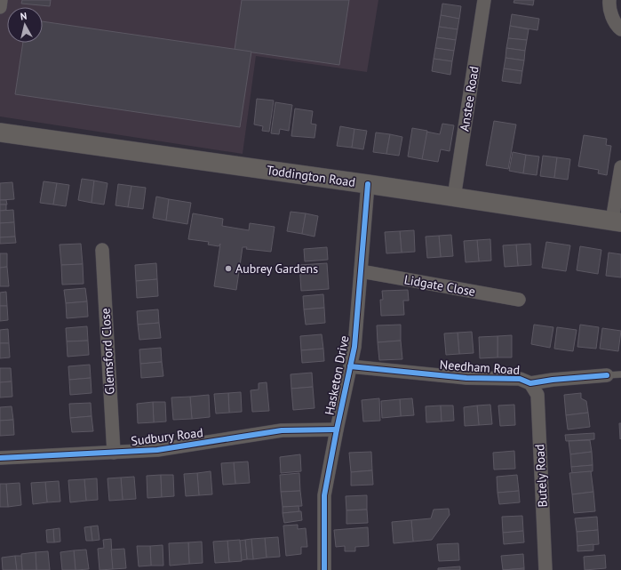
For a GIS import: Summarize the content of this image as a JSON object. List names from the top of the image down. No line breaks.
{"streets":{"main road":["Toddington Road"],"street":["Anstee Road","Lidgate Close","Glemsford Close","Needham Road","Hasketon Drive","Sudbury Road","Butely Road"]},"crossings":[["Anstee Road","Toddington Road"],["Toddington Road","Hasketon Drive"],["Lidgate Close","Hasketon Drive"],["Glemsford Close","Sudbury Road"],["Needham Road","Hasketon Drive"],["Needham Road","Butely Road"],["Hasketon Drive","Sudbury Road"]],"places":["Aubrey Gardens"],"north":"top"}
